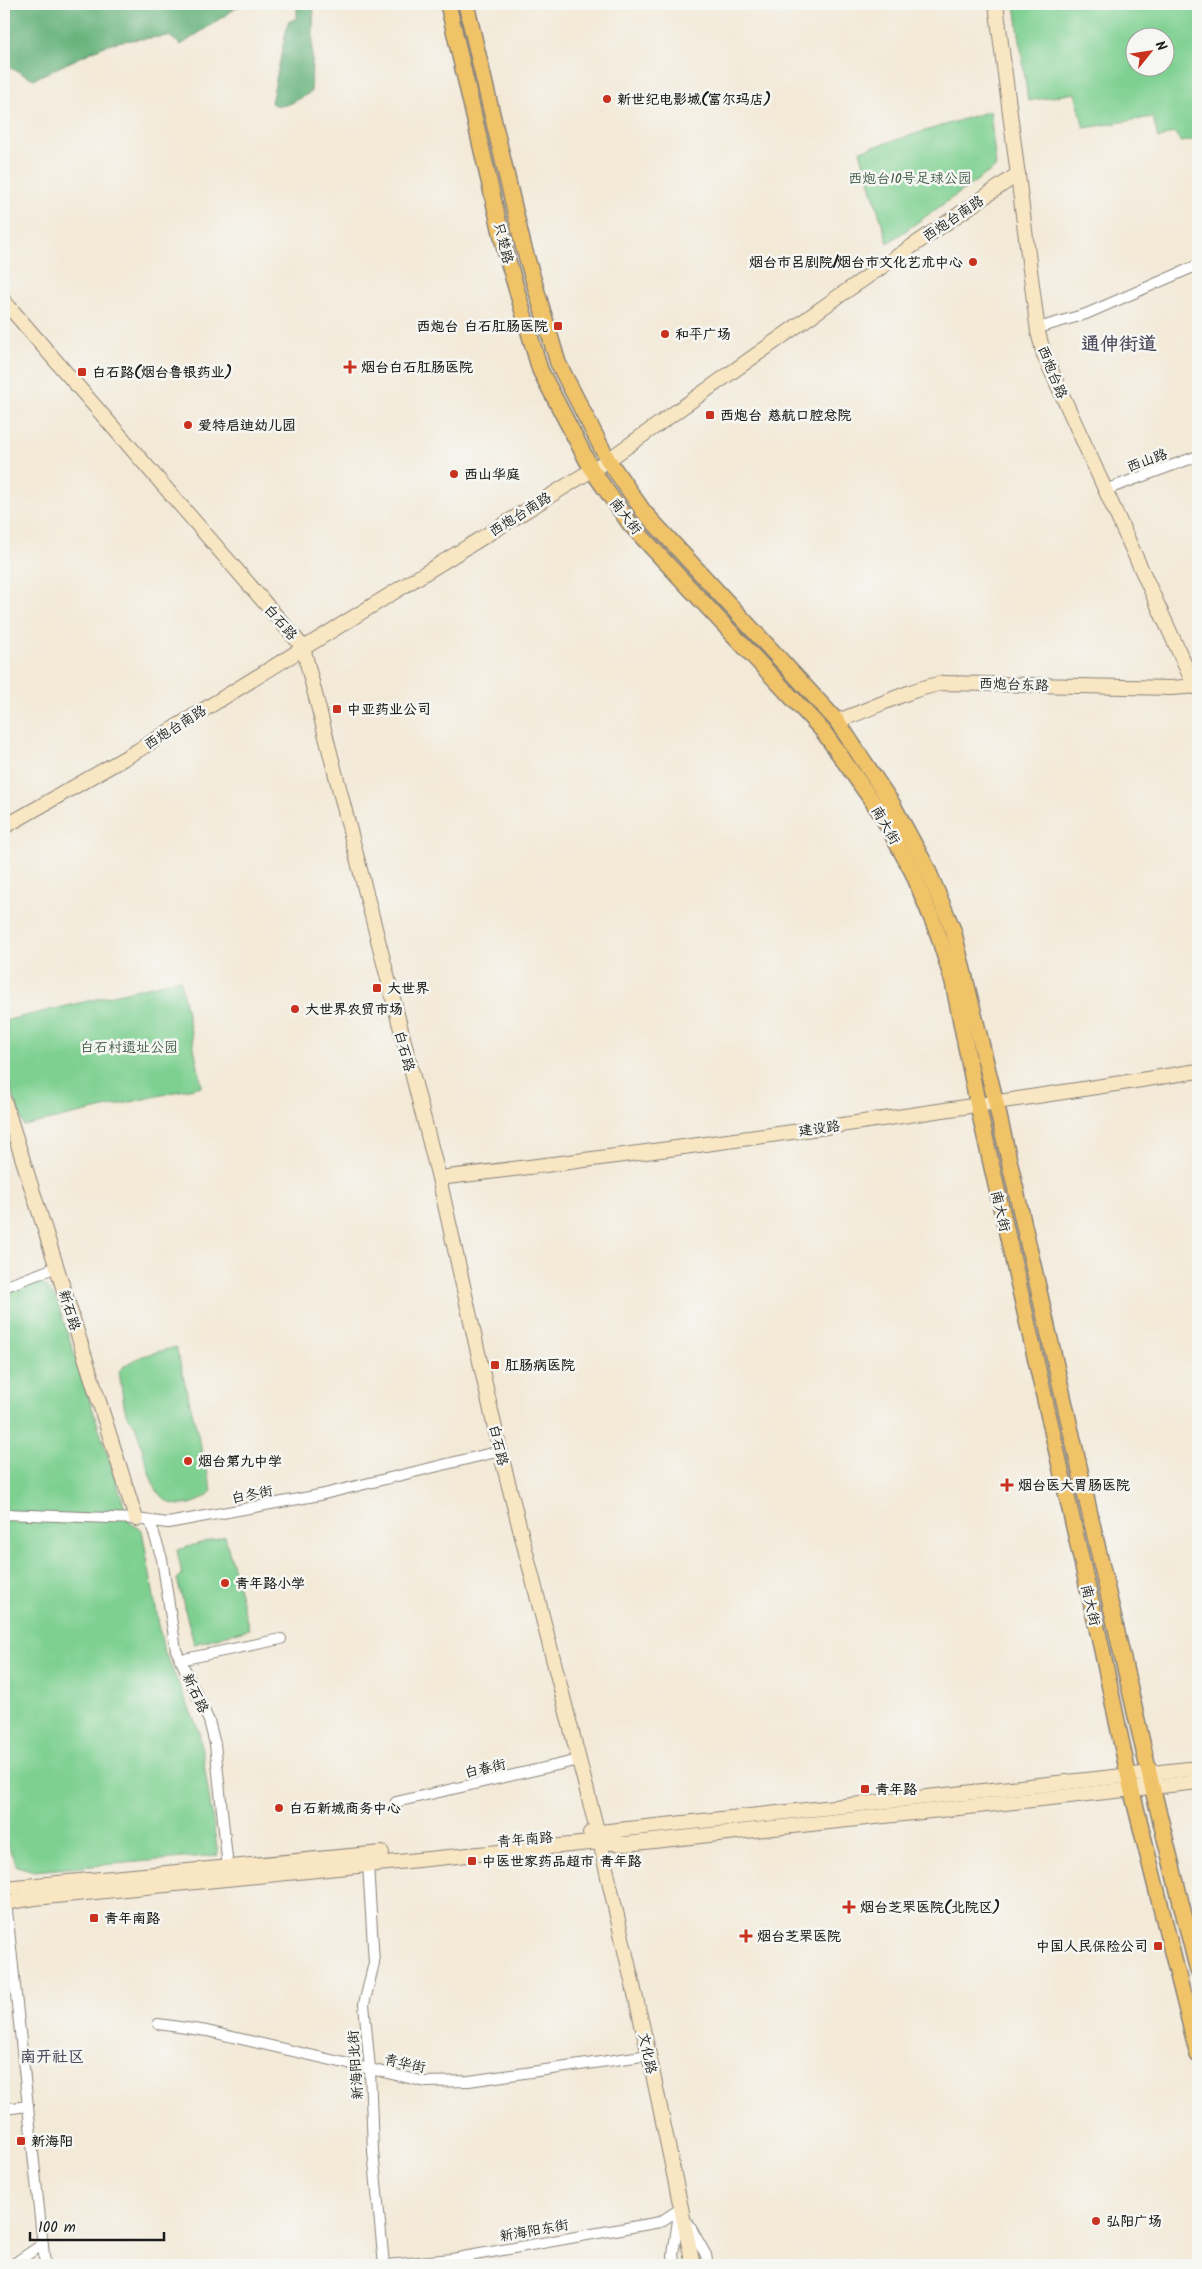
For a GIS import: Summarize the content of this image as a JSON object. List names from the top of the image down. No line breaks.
{"streets":{"main road":["只楚路","南大街"],"street":["西炮台南路","西炮台路","西山路","白石路","西炮台东路","建设路","新石路","白冬街","白春街","青年南路","文化路","青华街","新海阳北街","新海阳东街"]},"crossings":[["西炮台南路","只楚路"],["西炮台南路","西炮台路"],["西炮台南路","南大街"],["西炮台南路","白石路"],["只楚路","南大街"],["西炮台路","西山路"],["西炮台路","西炮台东路"],["南大街","西炮台东路"],["南大街","建设路"],["白石路","建设路"],["白石路","白冬街"],["白石路","白春街"],["白石路","青年南路"],["白石路","文化路"],["新石路","白冬街"],["新石路","青年南路"],["青年南路","文化路"],["青年南路","新海阳北街"],["文化路","青华街"],["文化路","新海阳东街"],["青华街","新海阳北街"],["新海阳北街","新海阳东街"]],"districts":["通伸街道","南开社区"],"parks":["西炮台10号足球公园","白石村遗址公园"],"places":{"other":["新世纪电影城(富尔玛店)","烟台市吕剧院/烟台市文化艺术中心","和平广场","爱特启迪幼儿园","西山华庭","大世界农贸市场","烟台第九中学","青年路小学","白石新城商务中心","弘阳广场"],"transit":["西炮台 白石肛肠医院","白石路(烟台鲁银药业)","西炮台 慈航口腔总院","中亚药业公司","大世界","肛肠病医院","青年路","中医世家药品超市 青年路","青年南路","中国人民保险公司","新海阳"],"health":["烟台白石肛肠医院","烟台医大胃肠医院","烟台芝罘医院(北院区)","烟台芝罘医院"]},"scale_bar":"100 m","north":"top right"}
